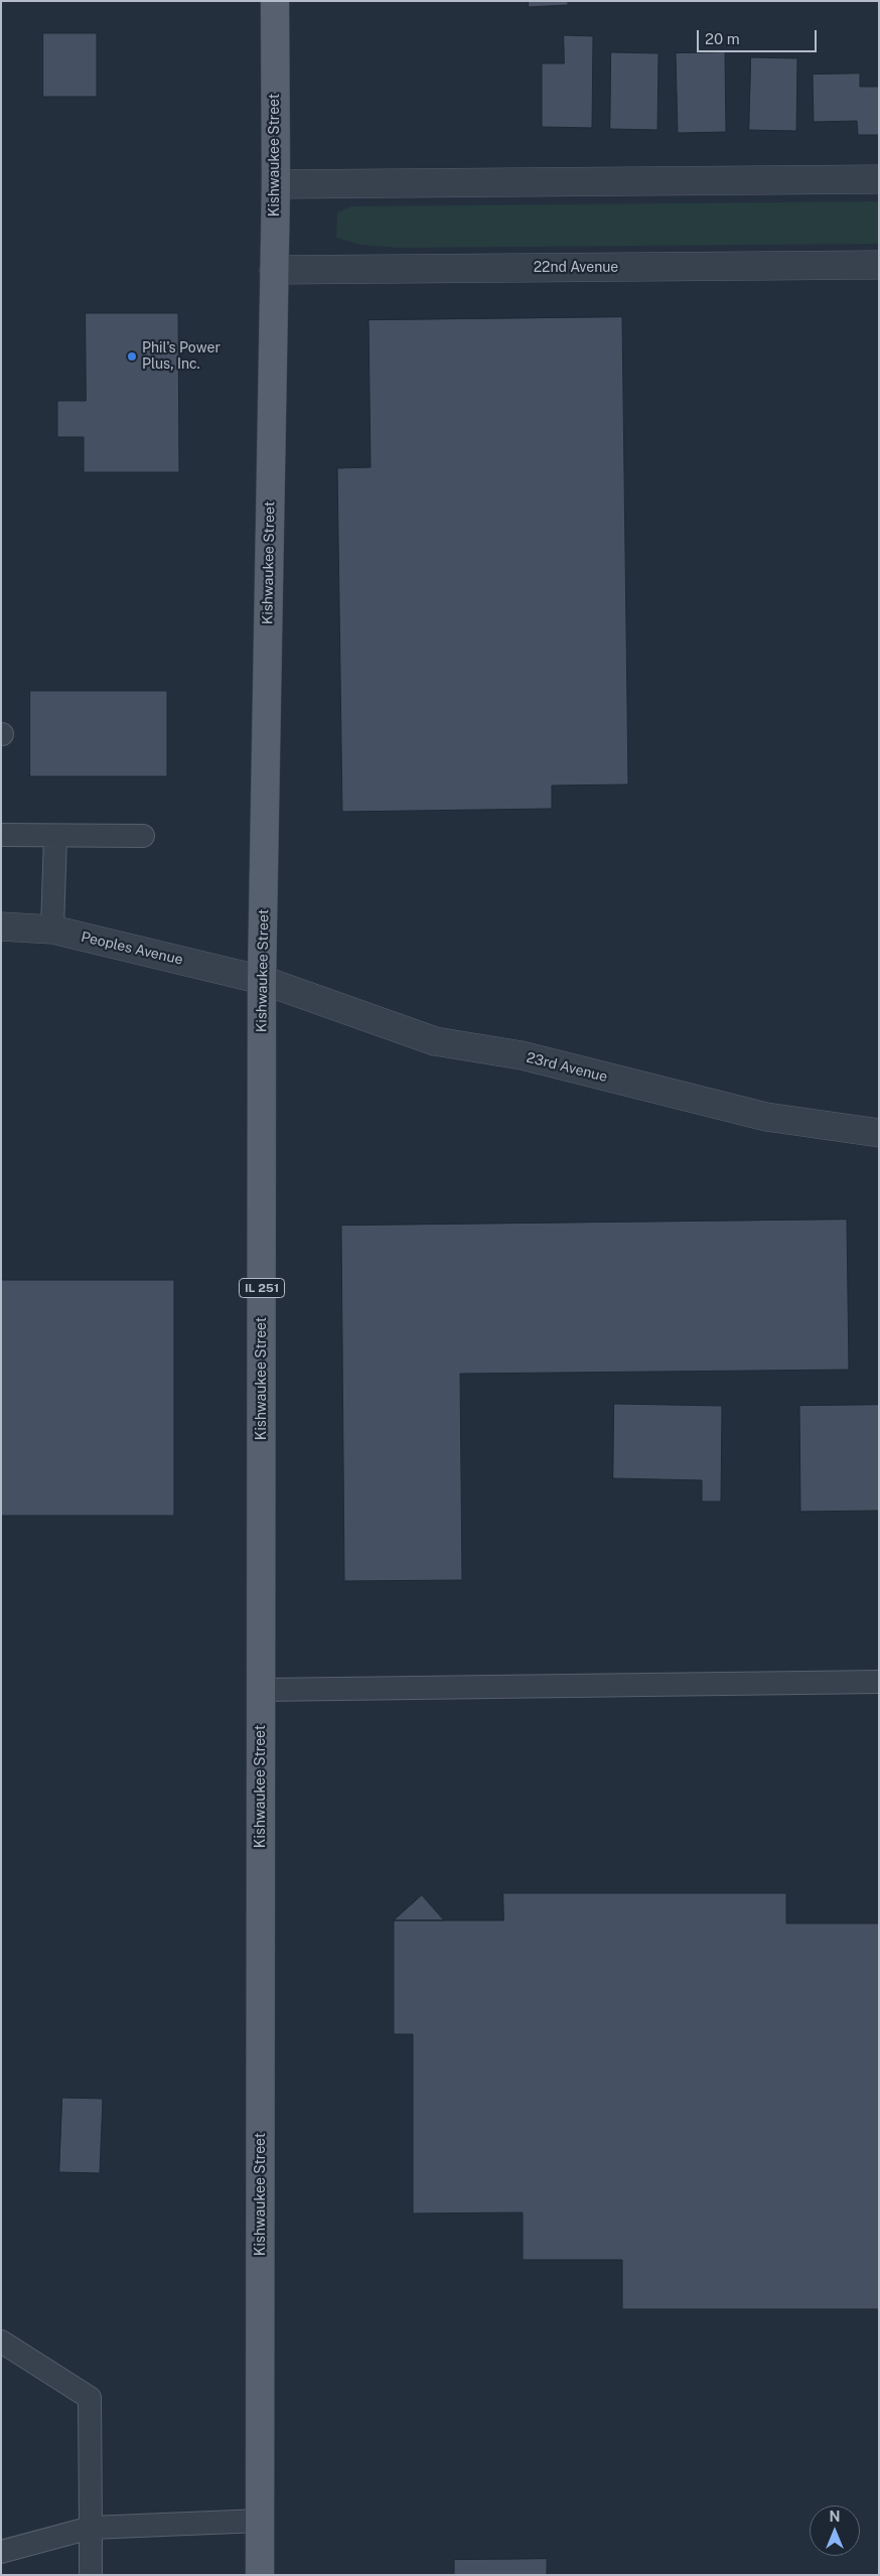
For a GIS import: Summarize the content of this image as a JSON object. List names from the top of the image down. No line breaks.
{"streets":{"main road":["Kishwaukee Street","IL 251"],"street":["22nd Avenue","Peoples Avenue","23rd Avenue"]},"crossings":[["Kishwaukee Street","22nd Avenue"],["Kishwaukee Street","Peoples Avenue"],["Kishwaukee Street","23rd Avenue"],["Peoples Avenue","23rd Avenue"]],"places":["Phil's Power Plus, Inc."],"scale_bar":"20 m","north":"top"}
